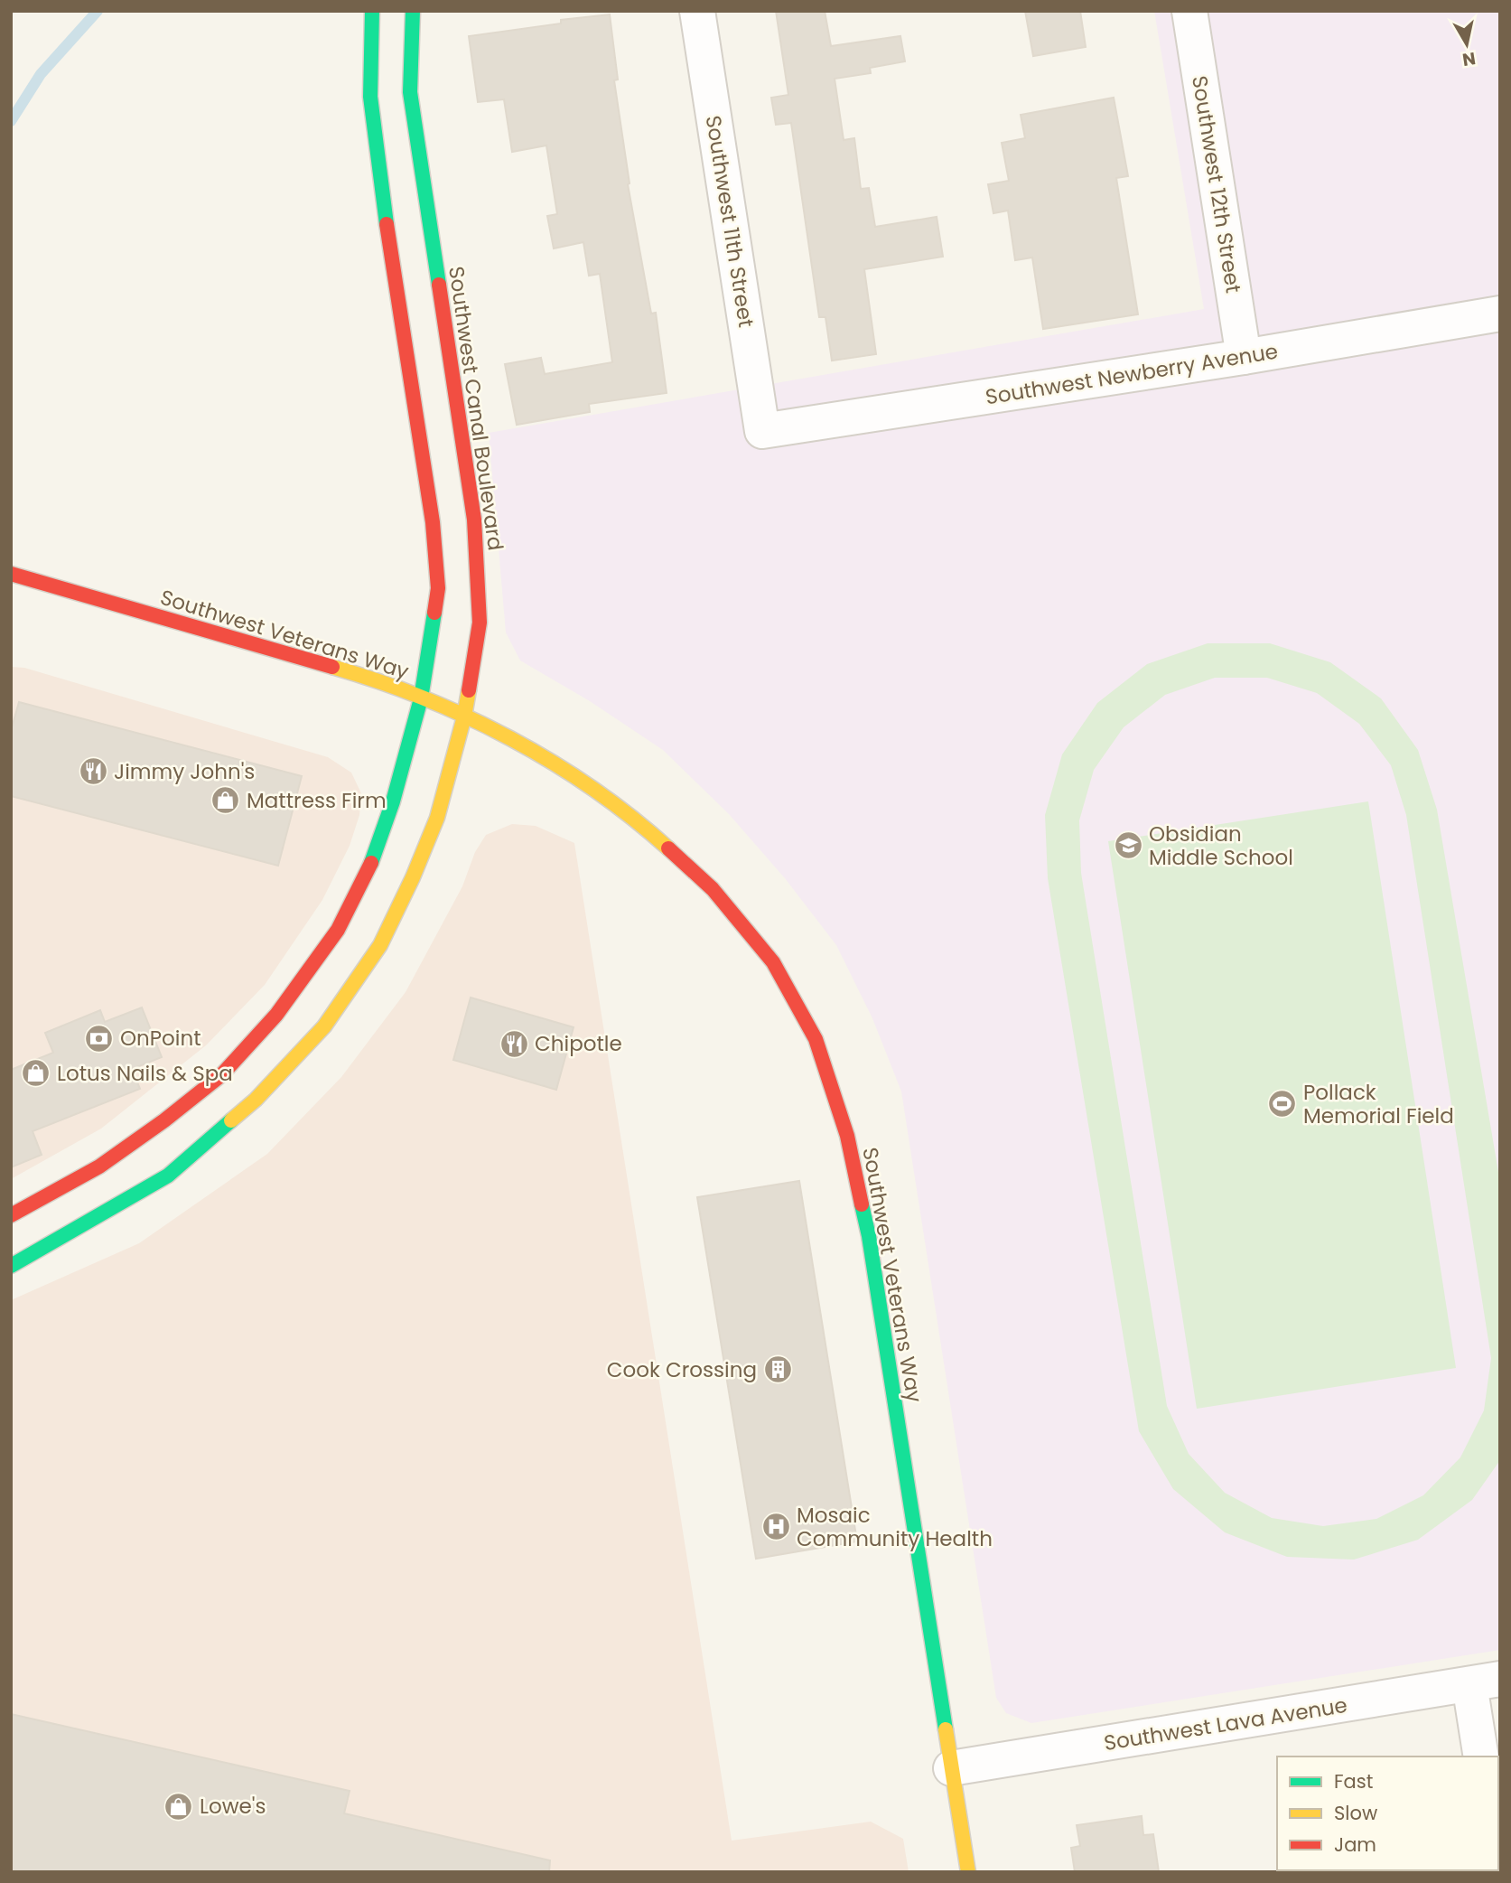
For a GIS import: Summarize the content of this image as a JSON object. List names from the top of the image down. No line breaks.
{"streets":{"main road":["Southwest Canal Boulevard","Southwest Veterans Way"],"street":["Southwest 12th Street","Southwest 11th Street","Southwest Newberry Avenue","Southwest Lava Avenue"]},"crossings":[["Southwest 12th Street","Southwest Newberry Avenue"],["Southwest 11th Street","Southwest Newberry Avenue"],["Southwest Canal Boulevard","Southwest Veterans Way"],["Southwest Veterans Way","Southwest Lava Avenue"]],"places":{"restaurant":["Jimmy John's","Chipotle"],"shop":["Mattress Firm","Lotus Nails & Spa","Lowe's"],"school or university":["Obsidian Middle School"],"bank":["OnPoint"],"sports":["Pollack Memorial Field"],"building":["Cook Crossing"],"hospital":["Mosaic Community Health"]},"legend":["Fast","Slow","Jam"],"north":"bottom"}
